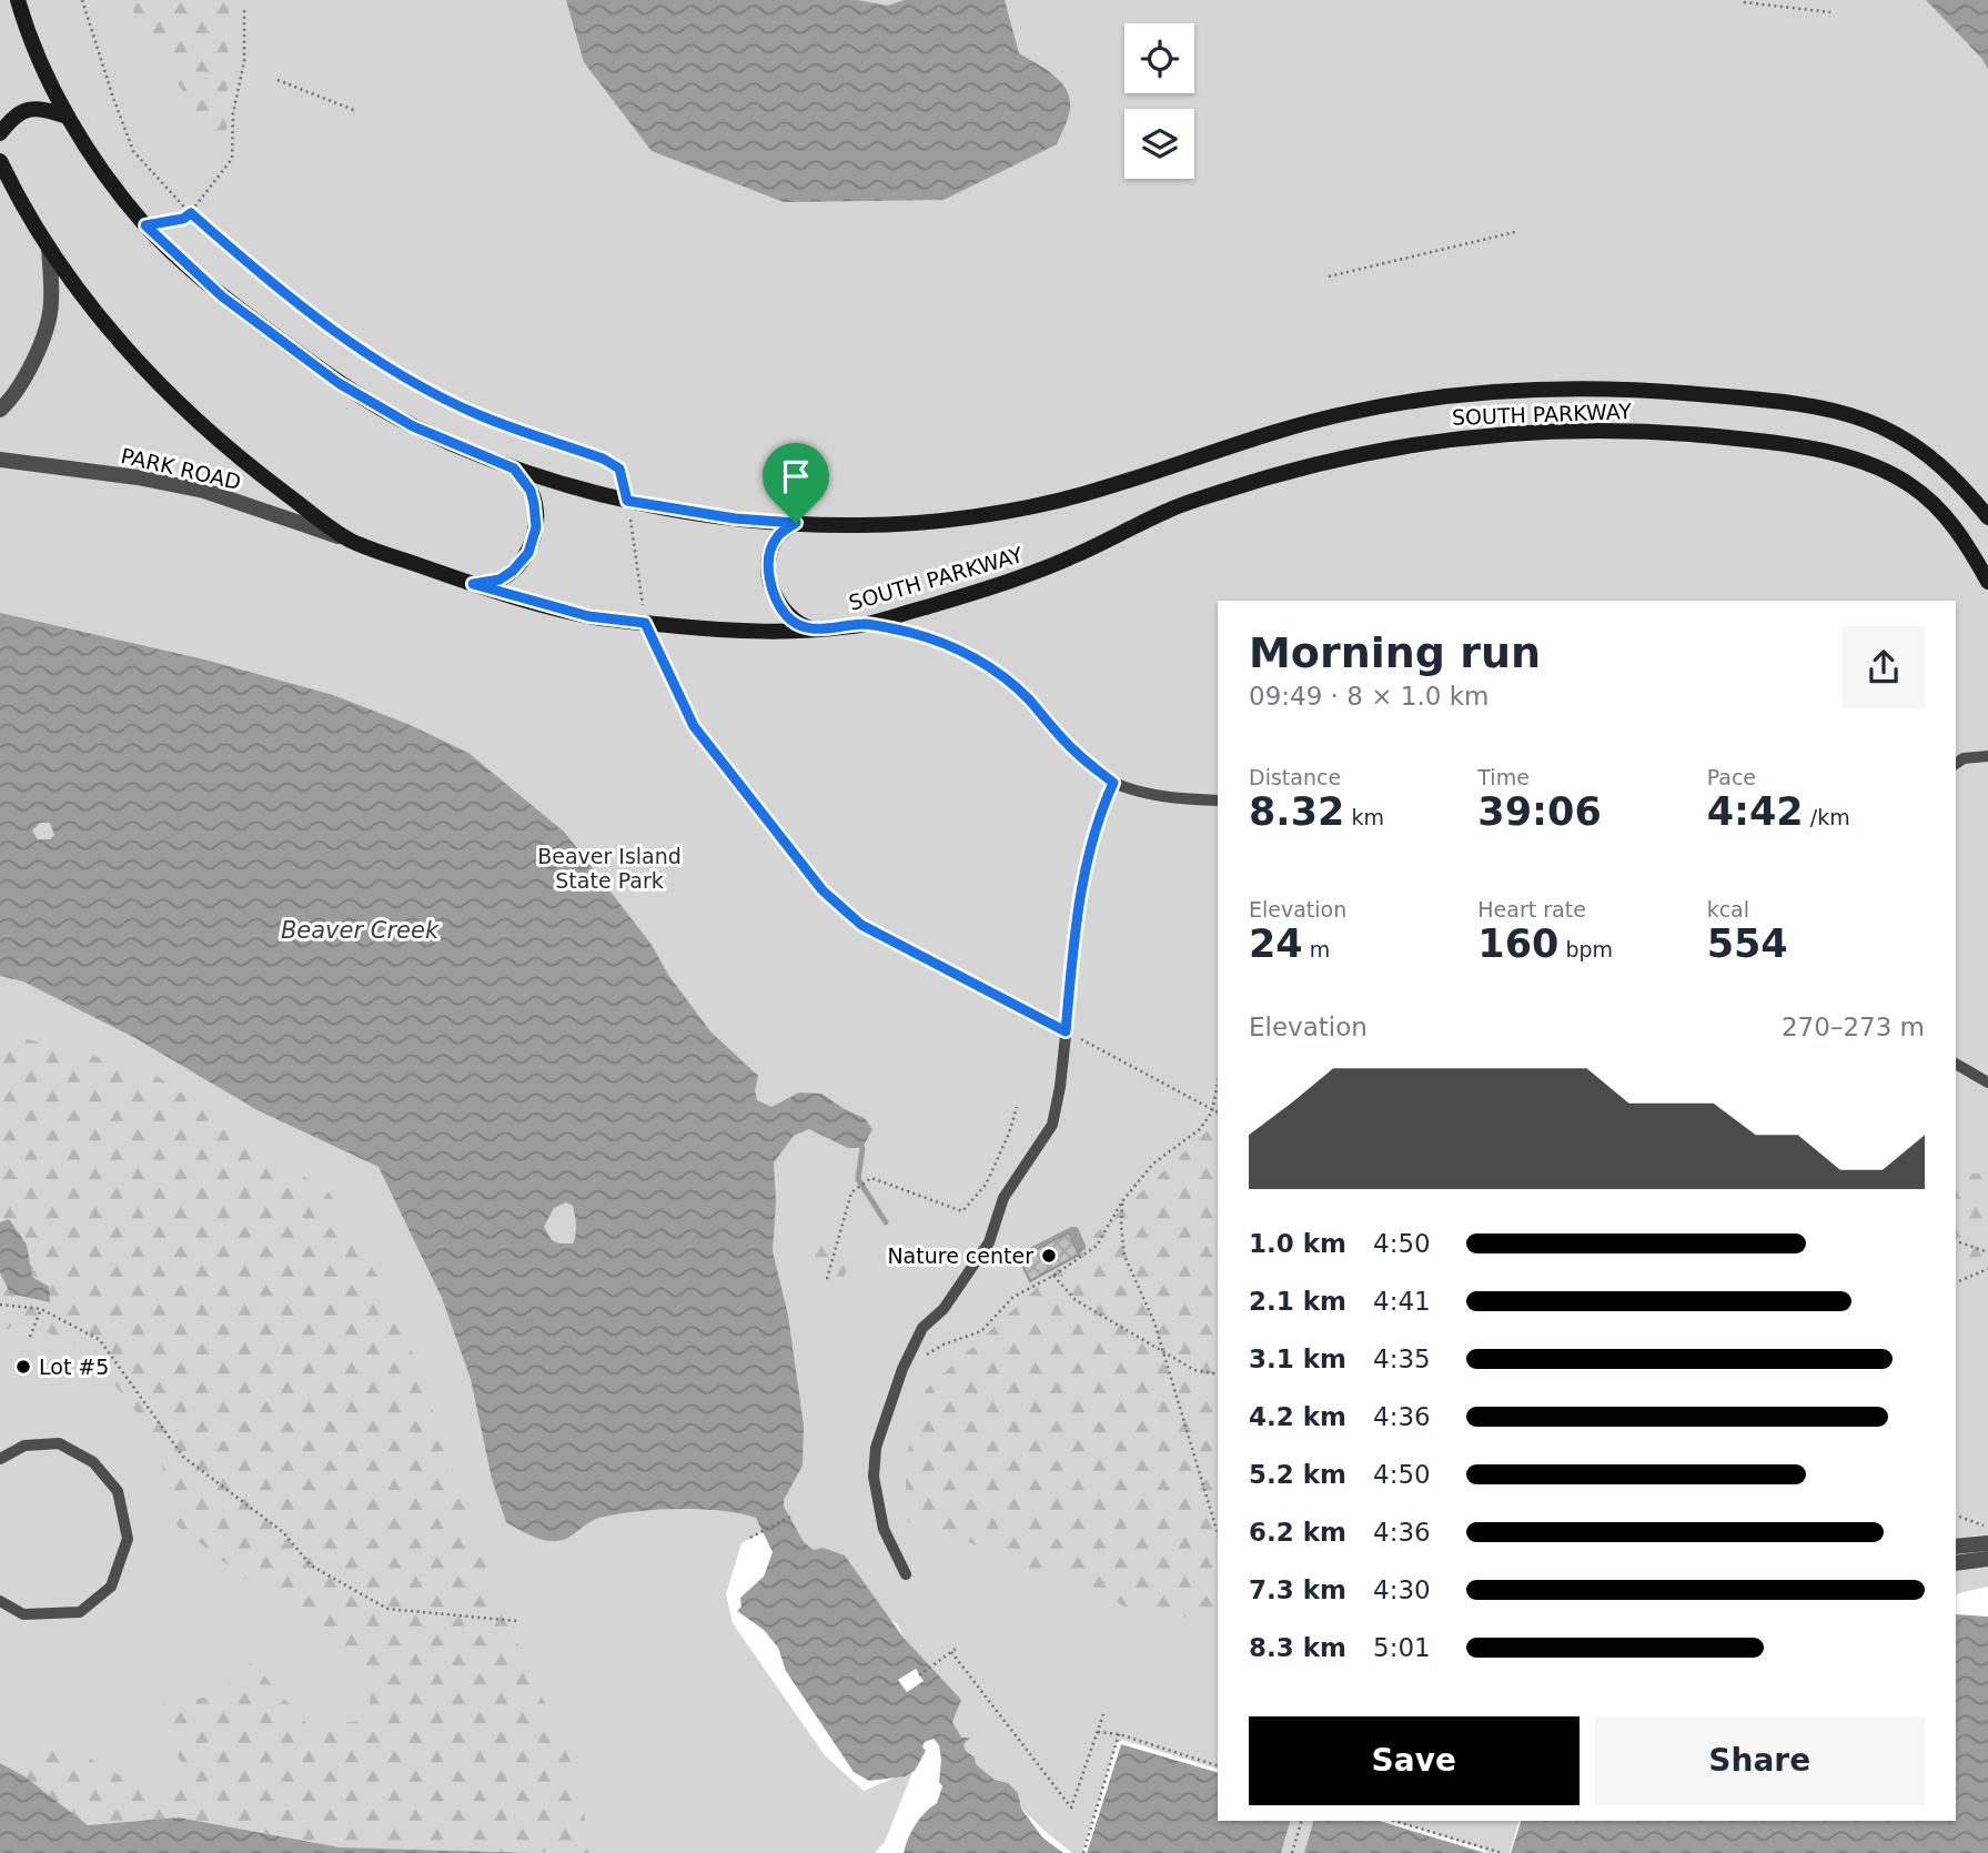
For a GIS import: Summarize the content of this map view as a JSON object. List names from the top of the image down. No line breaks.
{"streets":{"street":["SOUTH PARKWAY","PARK ROAD"]},"crossings":[["SOUTH PARKWAY","PARK ROAD"]],"water":["Beaver Creek"],"parks":["Beaver Island State Park"],"places":["Nature center","Lot #5"],"page":{"heading":["Morning run","09:49 · 8 × 1.0 km"],"stats":[["Distance","8.32 km"],["Time","39:06"],["Pace","4:42 /km"],["Elevation","24 m"],["Heart rate","160 bpm"],["kcal","554"]],"chart":["Elevation","270–273 m"],"list":[{"name":"1.0 km","note":"4:50"},{"name":"2.1 km","note":"4:41"},{"name":"3.1 km","note":"4:35"},{"name":"4.2 km","note":"4:36"},{"name":"5.2 km","note":"4:50"},{"name":"6.2 km","note":"4:36"},{"name":"7.3 km","note":"4:30"},{"name":"8.3 km","note":"5:01"}],"buttons":["Save","Share"]}}
